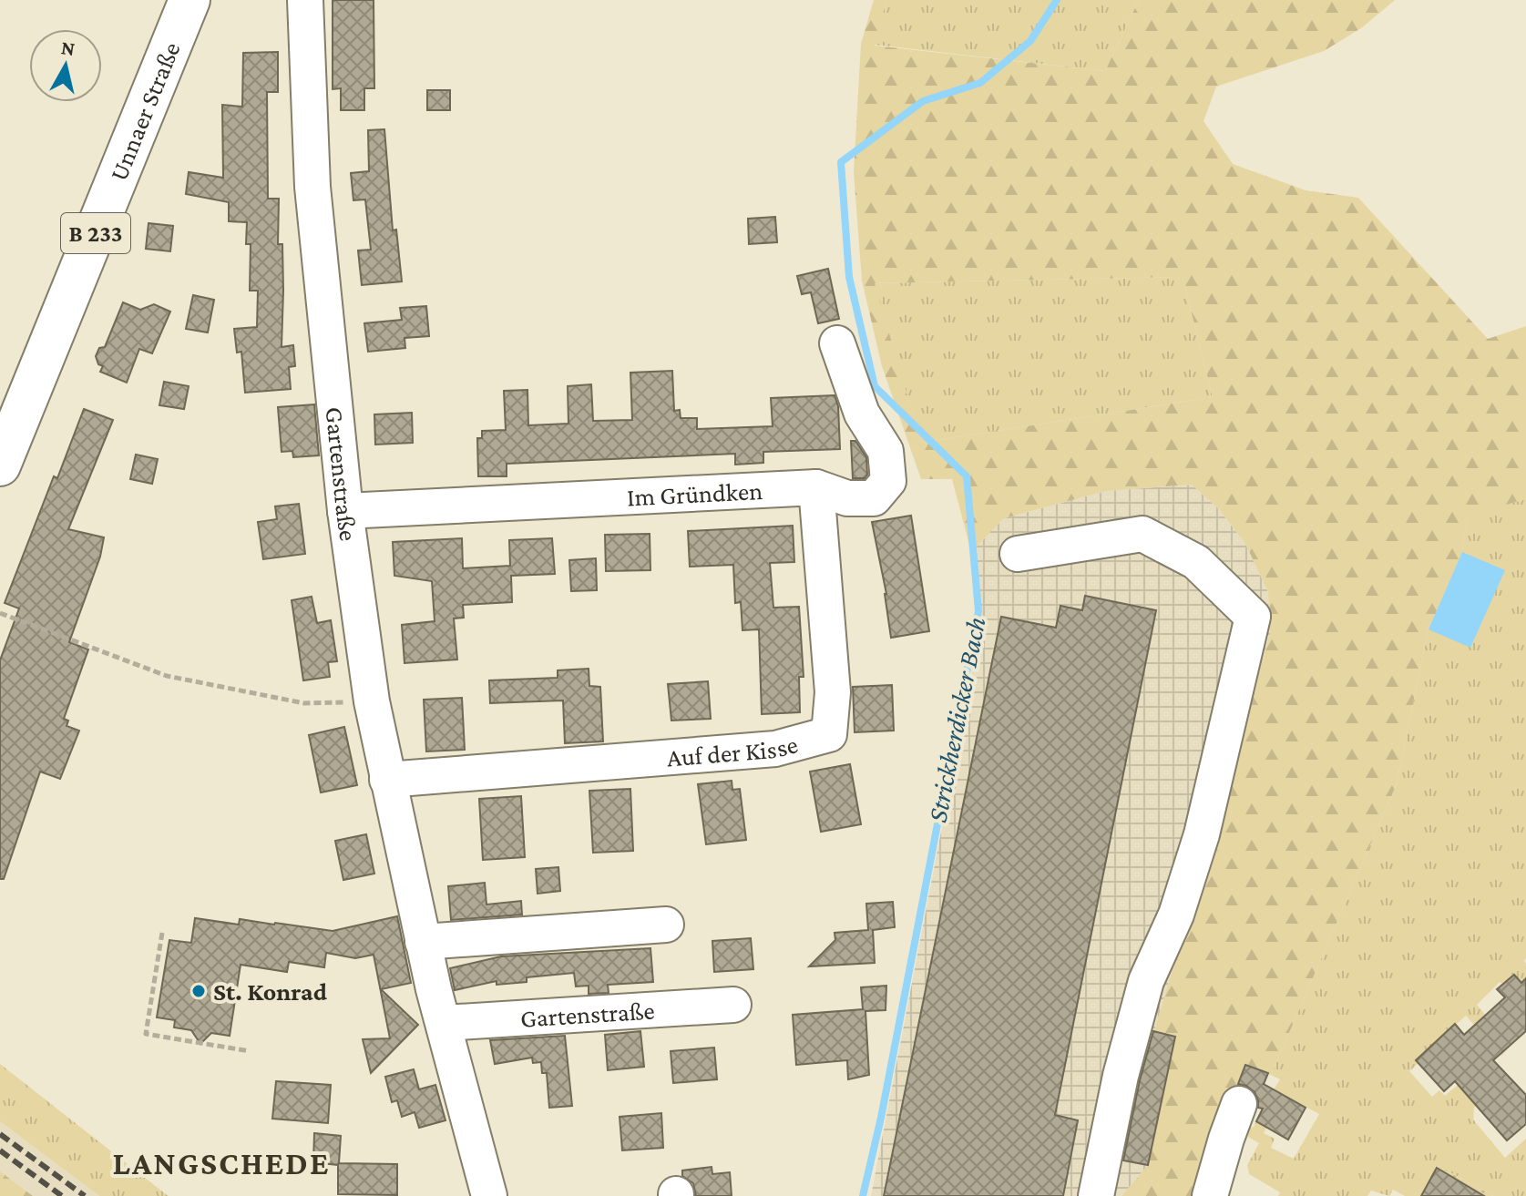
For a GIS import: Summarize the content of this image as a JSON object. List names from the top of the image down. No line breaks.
{"streets":{"main road":["Unnaer Straße","B 233"],"street":["Gartenstraße","Im Gründken","Auf der Kisse"]},"crossings":[["Gartenstraße","Im Gründken"],["Gartenstraße","Auf der Kisse"],["Im Gründken","Auf der Kisse"]],"districts":["LANGSCHEDE"],"water":["Strickherdicker Bach"],"places":["St. Konrad"],"north":"top"}
